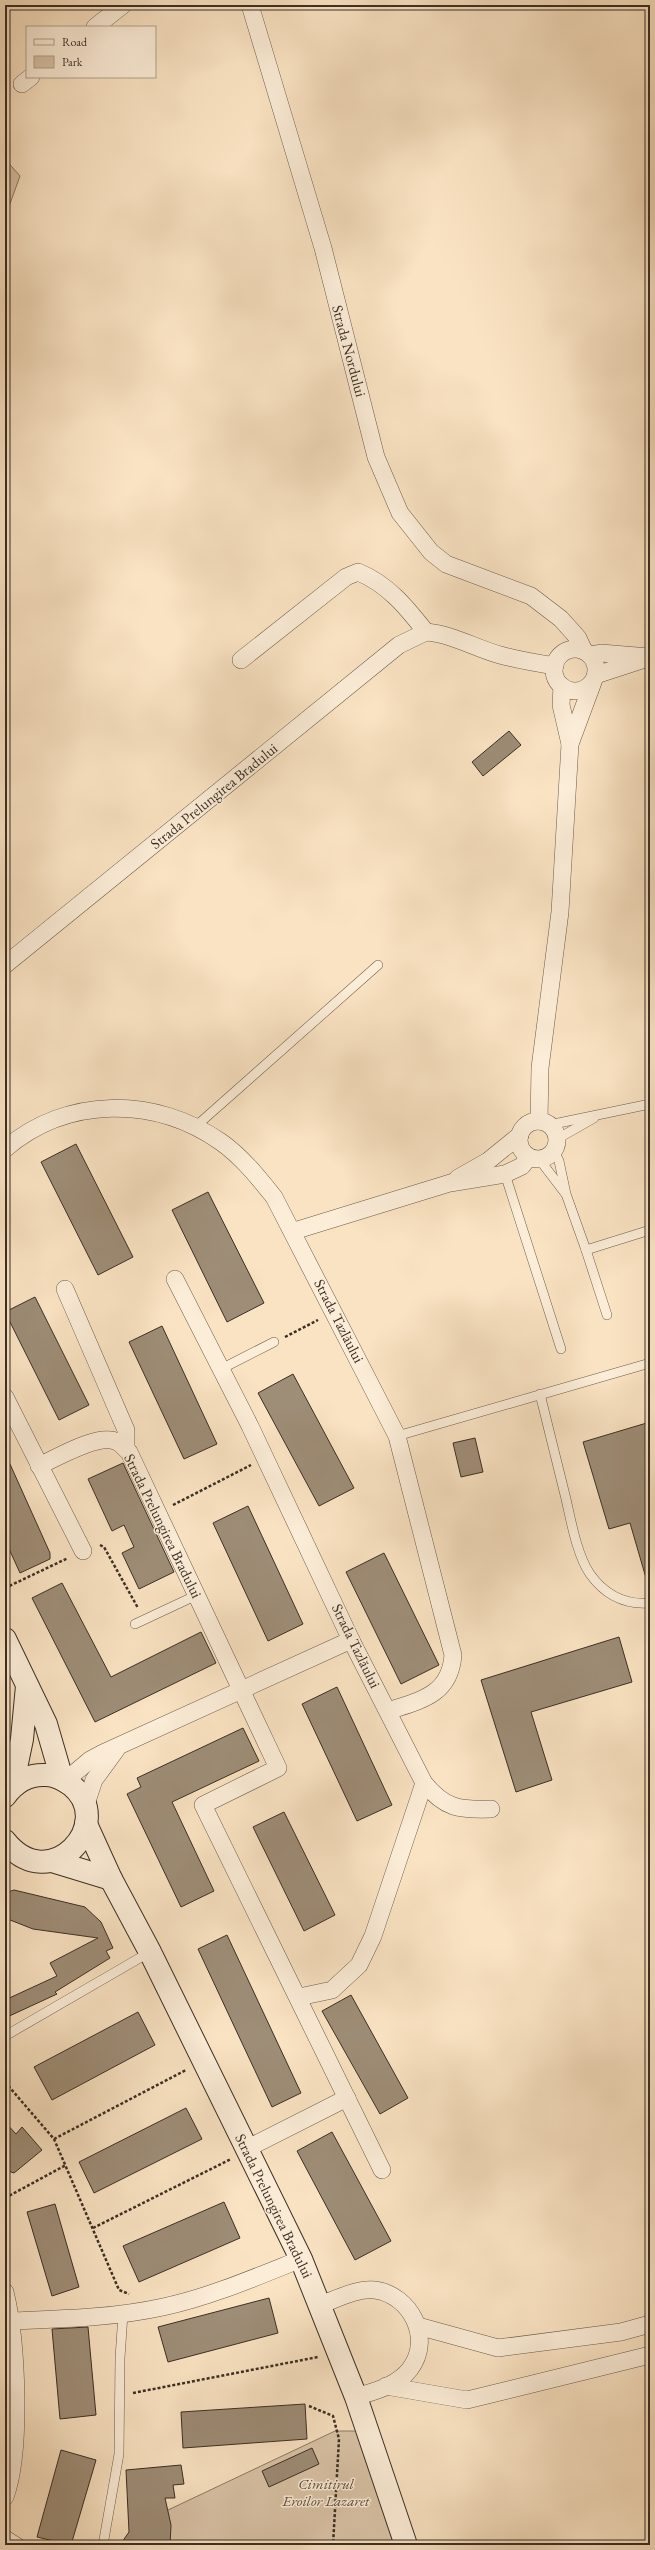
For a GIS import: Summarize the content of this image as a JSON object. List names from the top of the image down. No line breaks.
{"streets":{"street":["Strada Nordului","Strada Prelungirea Bradului","Strada Tazlăului"]},"parks":["Cimitirul Eroilor Lazaret"],"legend":["Road","Park"]}
